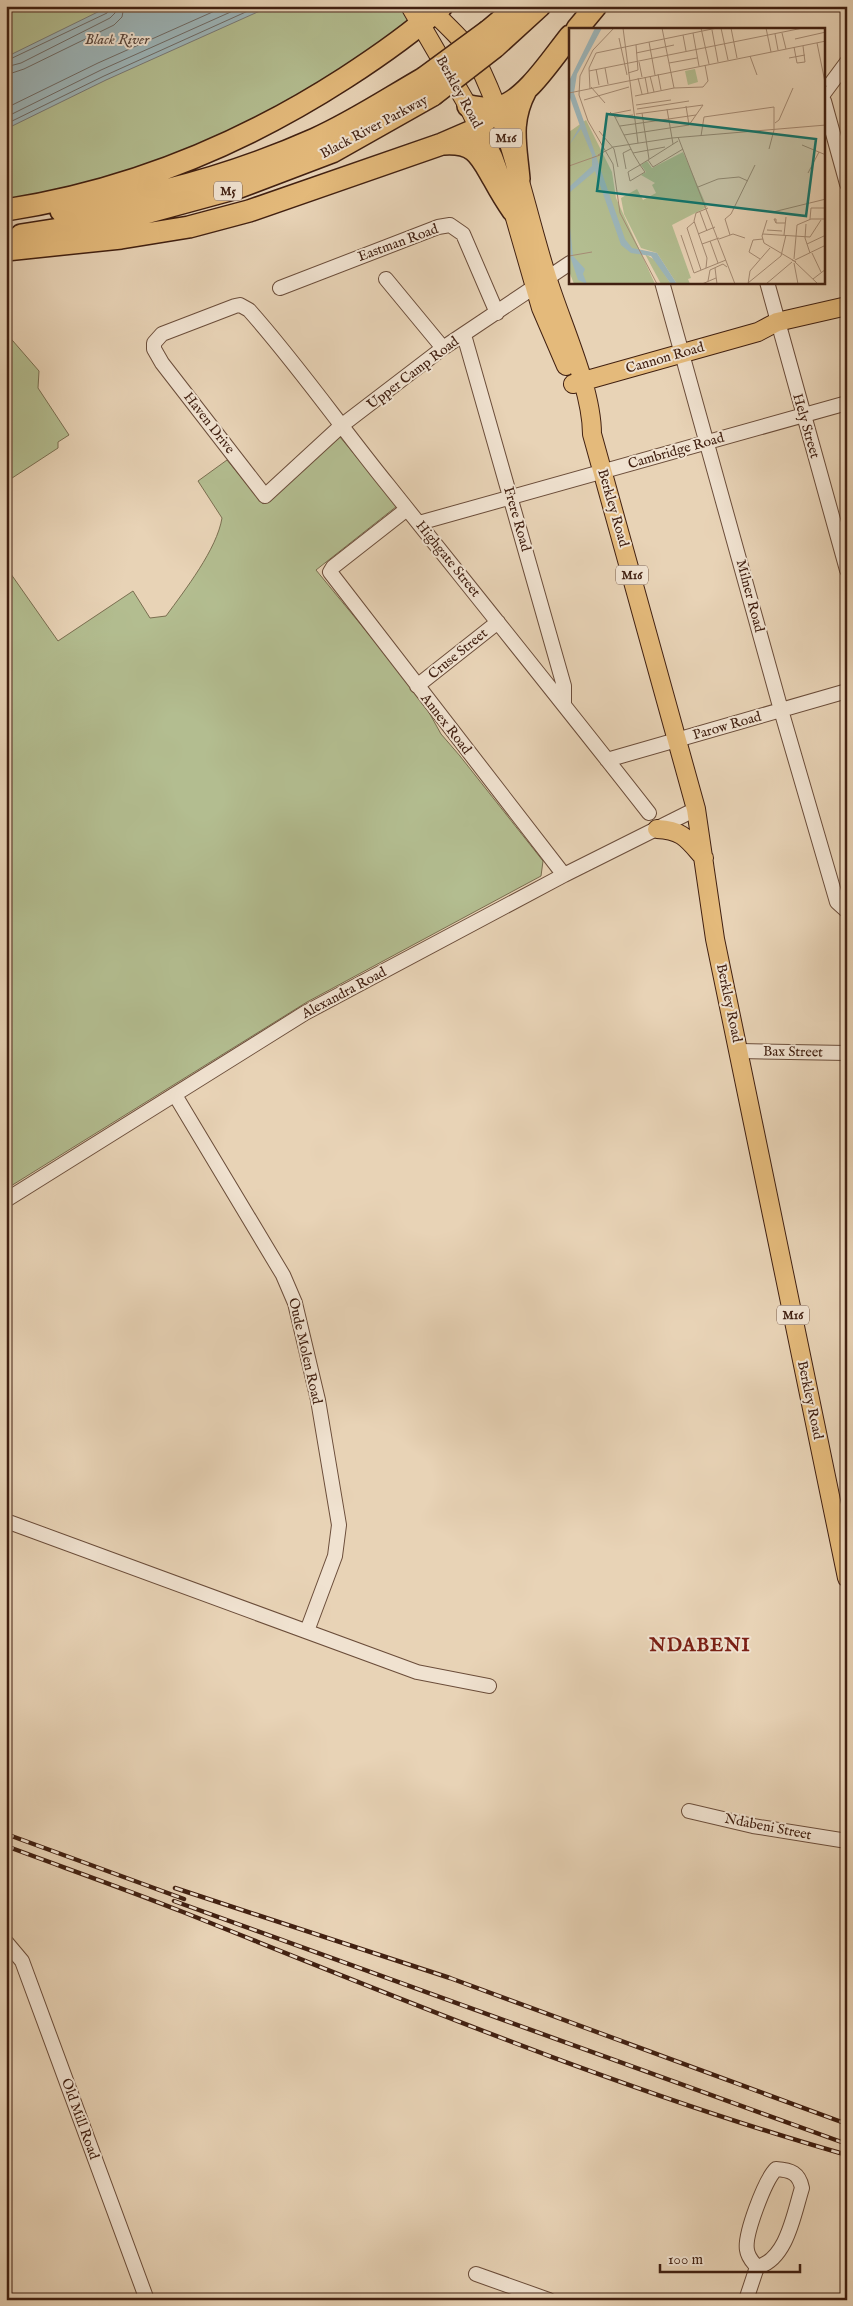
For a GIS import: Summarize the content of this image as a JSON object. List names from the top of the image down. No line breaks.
{"streets":{"highway":["Black River Parkway","M5"],"main road":["Berkley Road","M16","Cannon Road"],"street":["Eastman Road","Upper Camp Road","Haven Drive","Hely Street","Cambridge Road","Frere Road","Highgate Street","Milner Road","Cruse Street","Annex Road","Parow Road","Alexandra Road","Bax Street","Oude Molen Road","Ndabeni Street","Old Mill Road"]},"crossings":[["Berkley Road","Cannon Road"],["Berkley Road","Upper Camp Road"],["Berkley Road","Cambridge Road"],["Berkley Road","Parow Road"],["Berkley Road","Alexandra Road"],["Berkley Road","Bax Street"],["Eastman Road","Upper Camp Road"],["Cannon Road","Hely Street"],["Cannon Road","Milner Road"],["Upper Camp Road","Haven Drive"],["Upper Camp Road","Frere Road"],["Upper Camp Road","Highgate Street"],["Haven Drive","Highgate Street"],["Hely Street","Cambridge Road"],["Cambridge Road","Frere Road"],["Cambridge Road","Highgate Street"],["Cambridge Road","Milner Road"],["Frere Road","Highgate Street"],["Highgate Street","Cruse Street"],["Highgate Street","Annex Road"],["Highgate Street","Parow Road"],["Milner Road","Parow Road"],["Cruse Street","Annex Road"],["Annex Road","Alexandra Road"],["Alexandra Road","Oude Molen Road"]],"districts":["NDABENI"],"water":["Black River"],"scale_bar":"100 m"}
